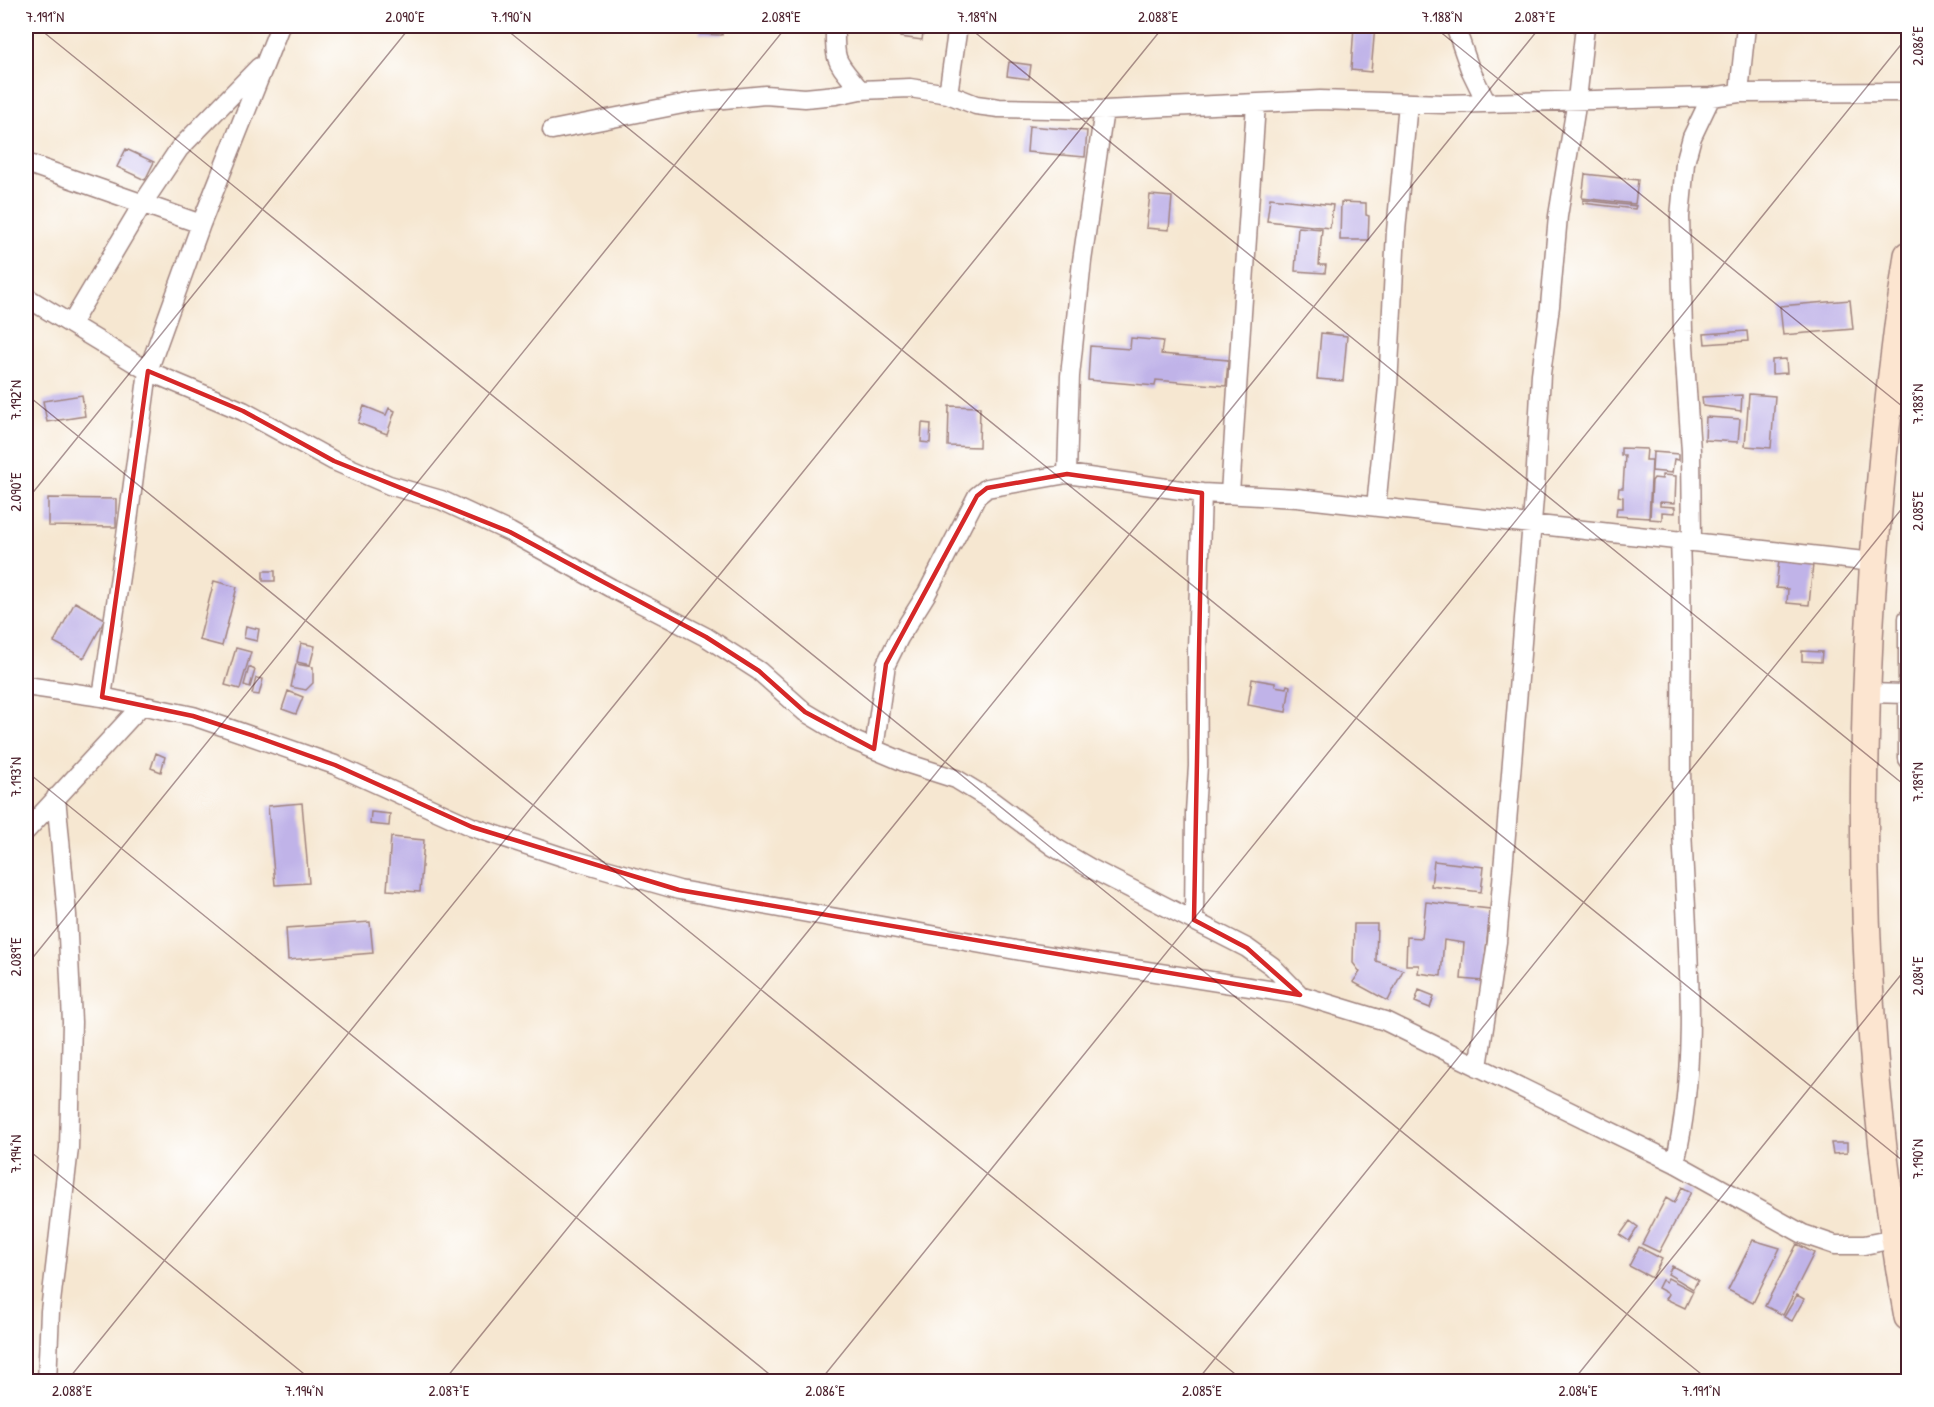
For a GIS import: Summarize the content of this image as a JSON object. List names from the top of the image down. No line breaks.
{"coordinates":["7.191°N","2.090°E","7.190°N","2.089°E","7.189°N","2.088°E","7.188°N","2.087°E","2.086°E","7.192°N","2.085°E","7.193°N","2.084°E","7.194°N"]}
